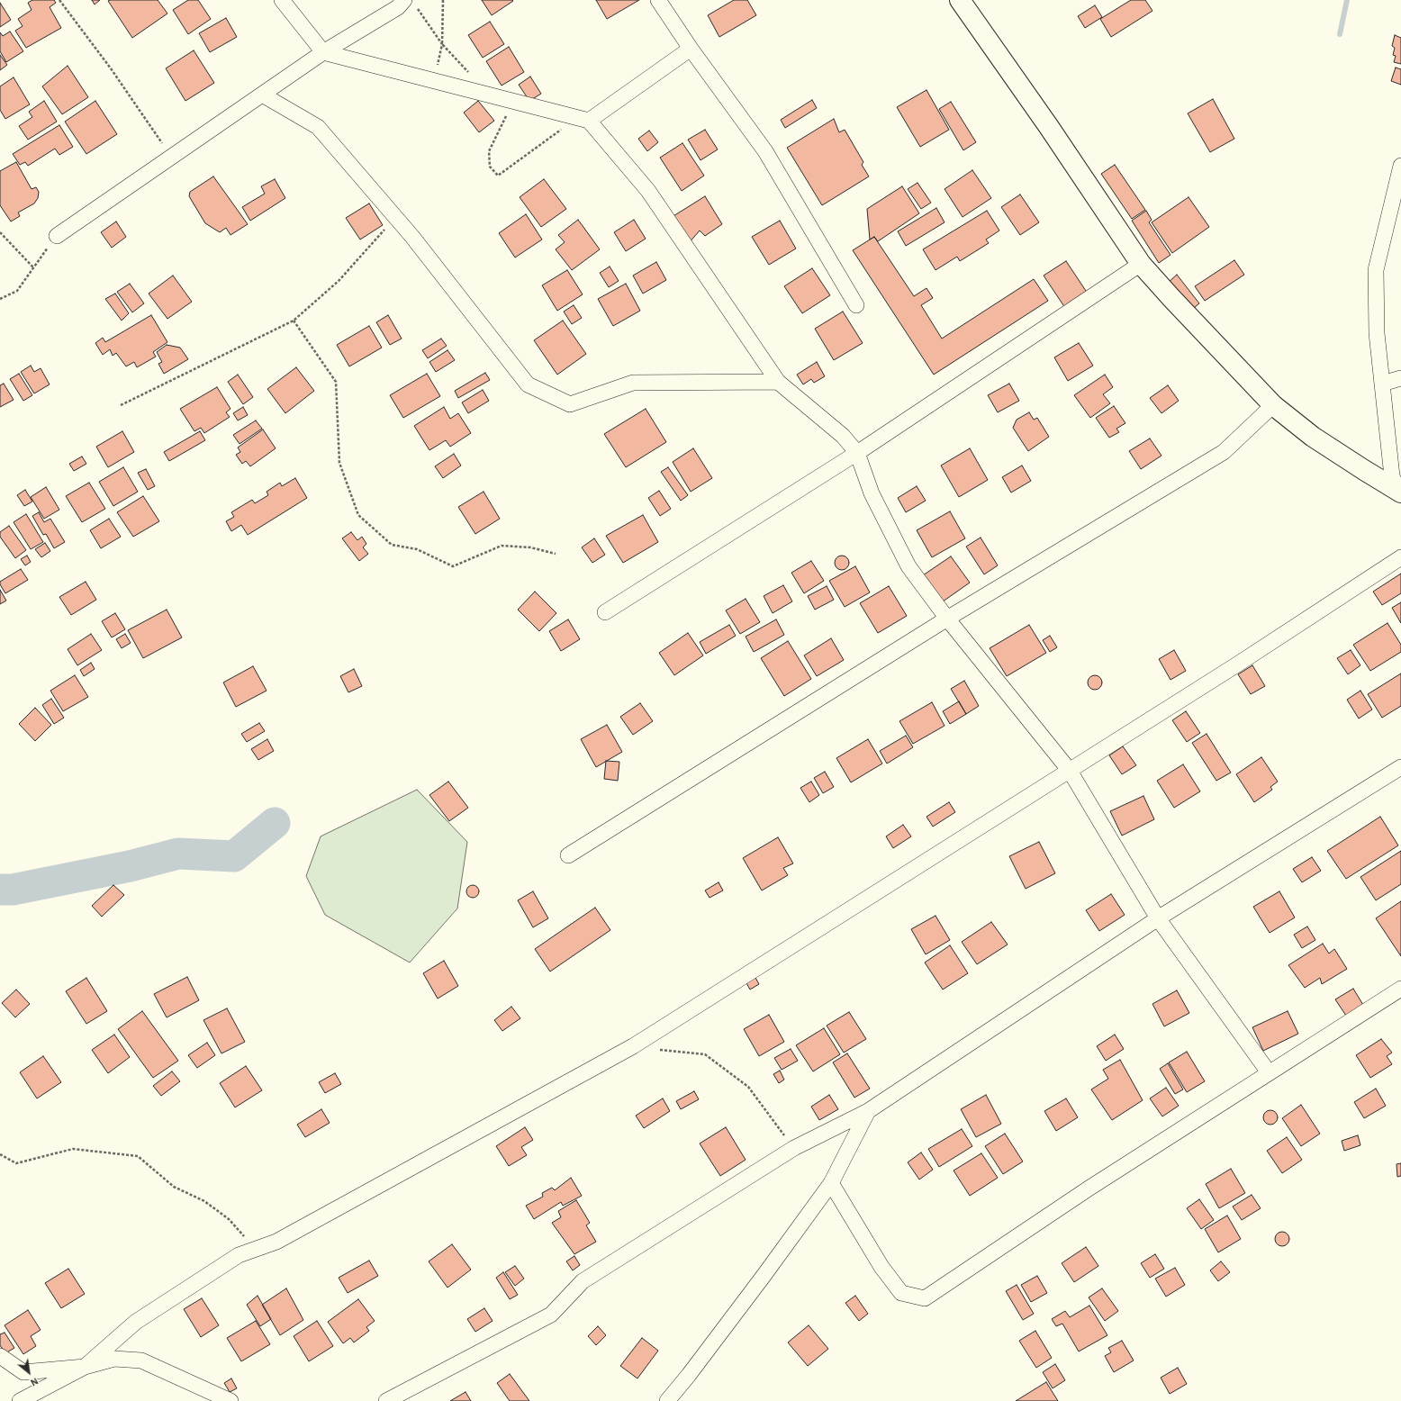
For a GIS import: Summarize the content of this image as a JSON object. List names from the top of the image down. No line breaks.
{"north":"bottom right"}
